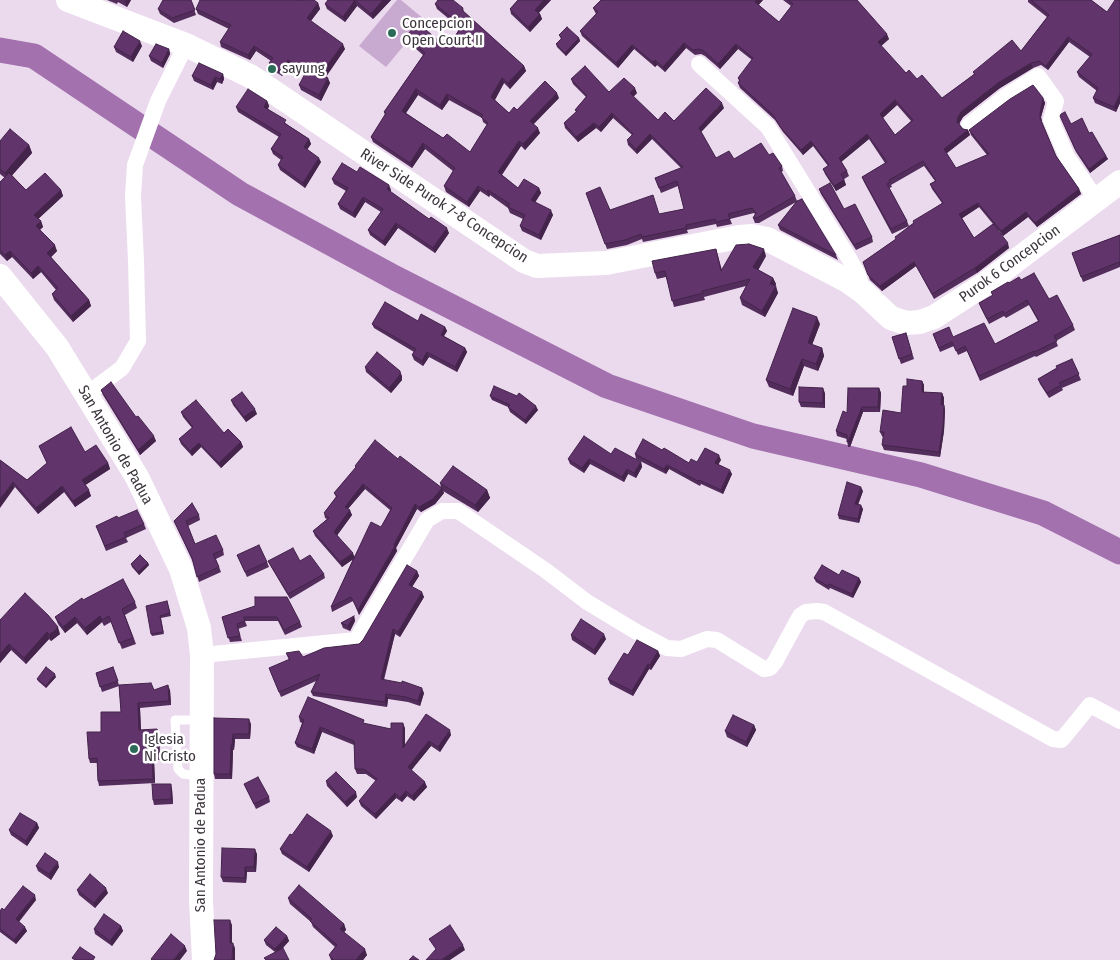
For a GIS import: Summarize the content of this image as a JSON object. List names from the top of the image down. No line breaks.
{"streets":{"street":["River Side Purok 7-8 Concepcion","Purok 6 Concepcion","San Antonio de Padua"]},"crossings":[["River Side Purok 7-8 Concepcion","Purok 6 Concepcion"]],"places":["Concepcion Open Court II","sayung","Iglesia Ni Cristo"]}
